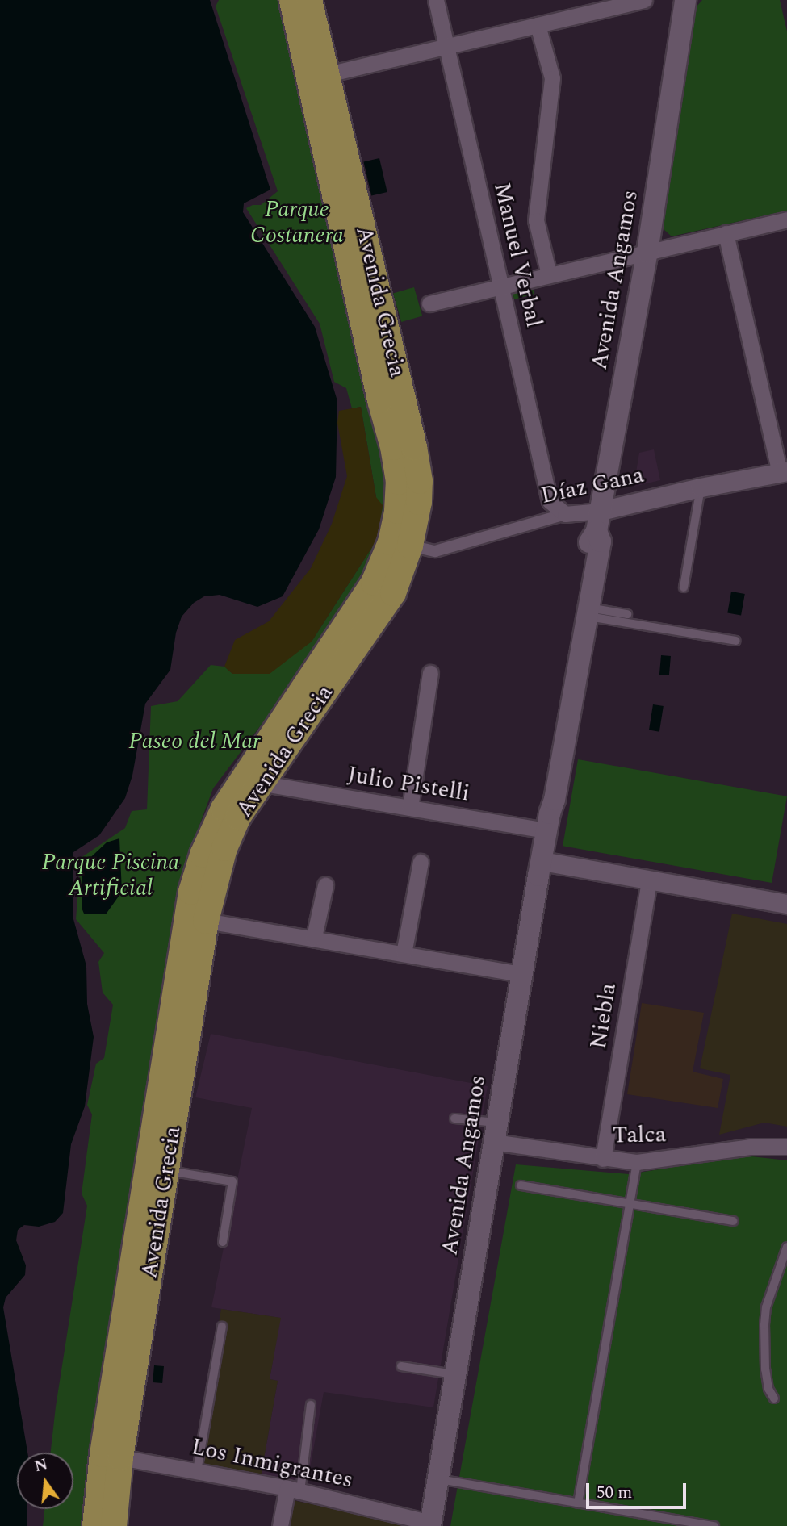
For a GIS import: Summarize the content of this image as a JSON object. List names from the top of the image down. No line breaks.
{"streets":{"highway":["Avenida Grecia"],"main road":["Avenida Angamos"],"street":["Manuel Verbal","Díaz Gana","Julio Pistelli","Niebla","Talca","Los Inmigrantes"]},"crossings":[["Manuel Verbal","Díaz Gana"],["Avenida Angamos","Díaz Gana"],["Avenida Angamos","Julio Pistelli"],["Avenida Angamos","Talca"],["Avenida Angamos","Los Inmigrantes"],["Avenida Grecia","Díaz Gana"],["Avenida Grecia","Julio Pistelli"],["Avenida Grecia","Los Inmigrantes"],["Niebla","Talca"]],"parks":["Parque Costanera","Paseo del Mar","Parque Piscina Artificial"],"scale_bar":"50 m","north":"top"}
